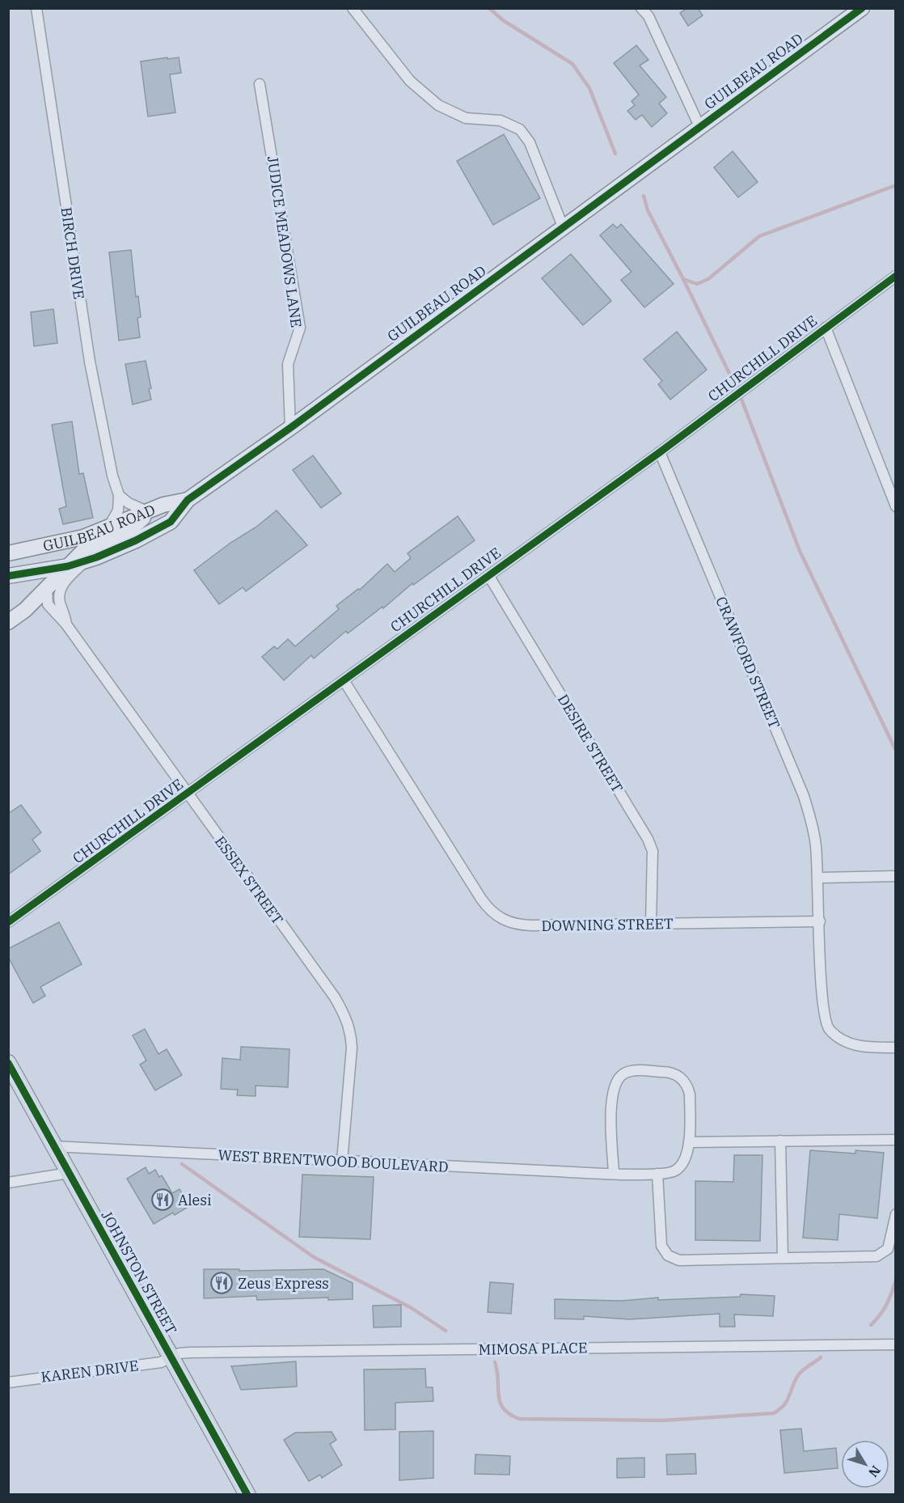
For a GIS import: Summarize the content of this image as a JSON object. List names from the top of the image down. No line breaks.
{"streets":{"main road":["JOHNSTON STREET"],"street":["GUILBEAU ROAD","JUDICE MEADOWS LANE","BIRCH DRIVE","CHURCHILL DRIVE","CRAWFORD STREET","DESIRE STREET","ESSEX STREET","DOWNING STREET","WEST BRENTWOOD BOULEVARD","MIMOSA PLACE","KAREN DRIVE"]},"crossings":[["GUILBEAU ROAD","JUDICE MEADOWS LANE"],["GUILBEAU ROAD","ESSEX STREET"],["CHURCHILL DRIVE","CRAWFORD STREET"],["CHURCHILL DRIVE","DESIRE STREET"],["CHURCHILL DRIVE","ESSEX STREET"],["CHURCHILL DRIVE","DOWNING STREET"],["CRAWFORD STREET","DOWNING STREET"],["DESIRE STREET","DOWNING STREET"],["ESSEX STREET","WEST BRENTWOOD BOULEVARD"],["WEST BRENTWOOD BOULEVARD","JOHNSTON STREET"],["JOHNSTON STREET","MIMOSA PLACE"],["JOHNSTON STREET","KAREN DRIVE"],["MIMOSA PLACE","KAREN DRIVE"]],"places":{"restaurant":["Alesi","Zeus Express"]},"north":"bottom right"}
